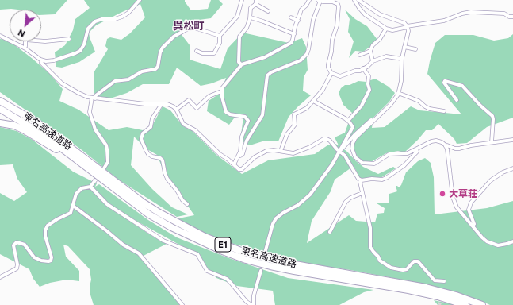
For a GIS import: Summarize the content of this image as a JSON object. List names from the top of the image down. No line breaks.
{"streets":{"highway":["東名高速道路","E1"]},"districts":["呉松町"],"places":["大草荘"],"north":"bottom left"}
